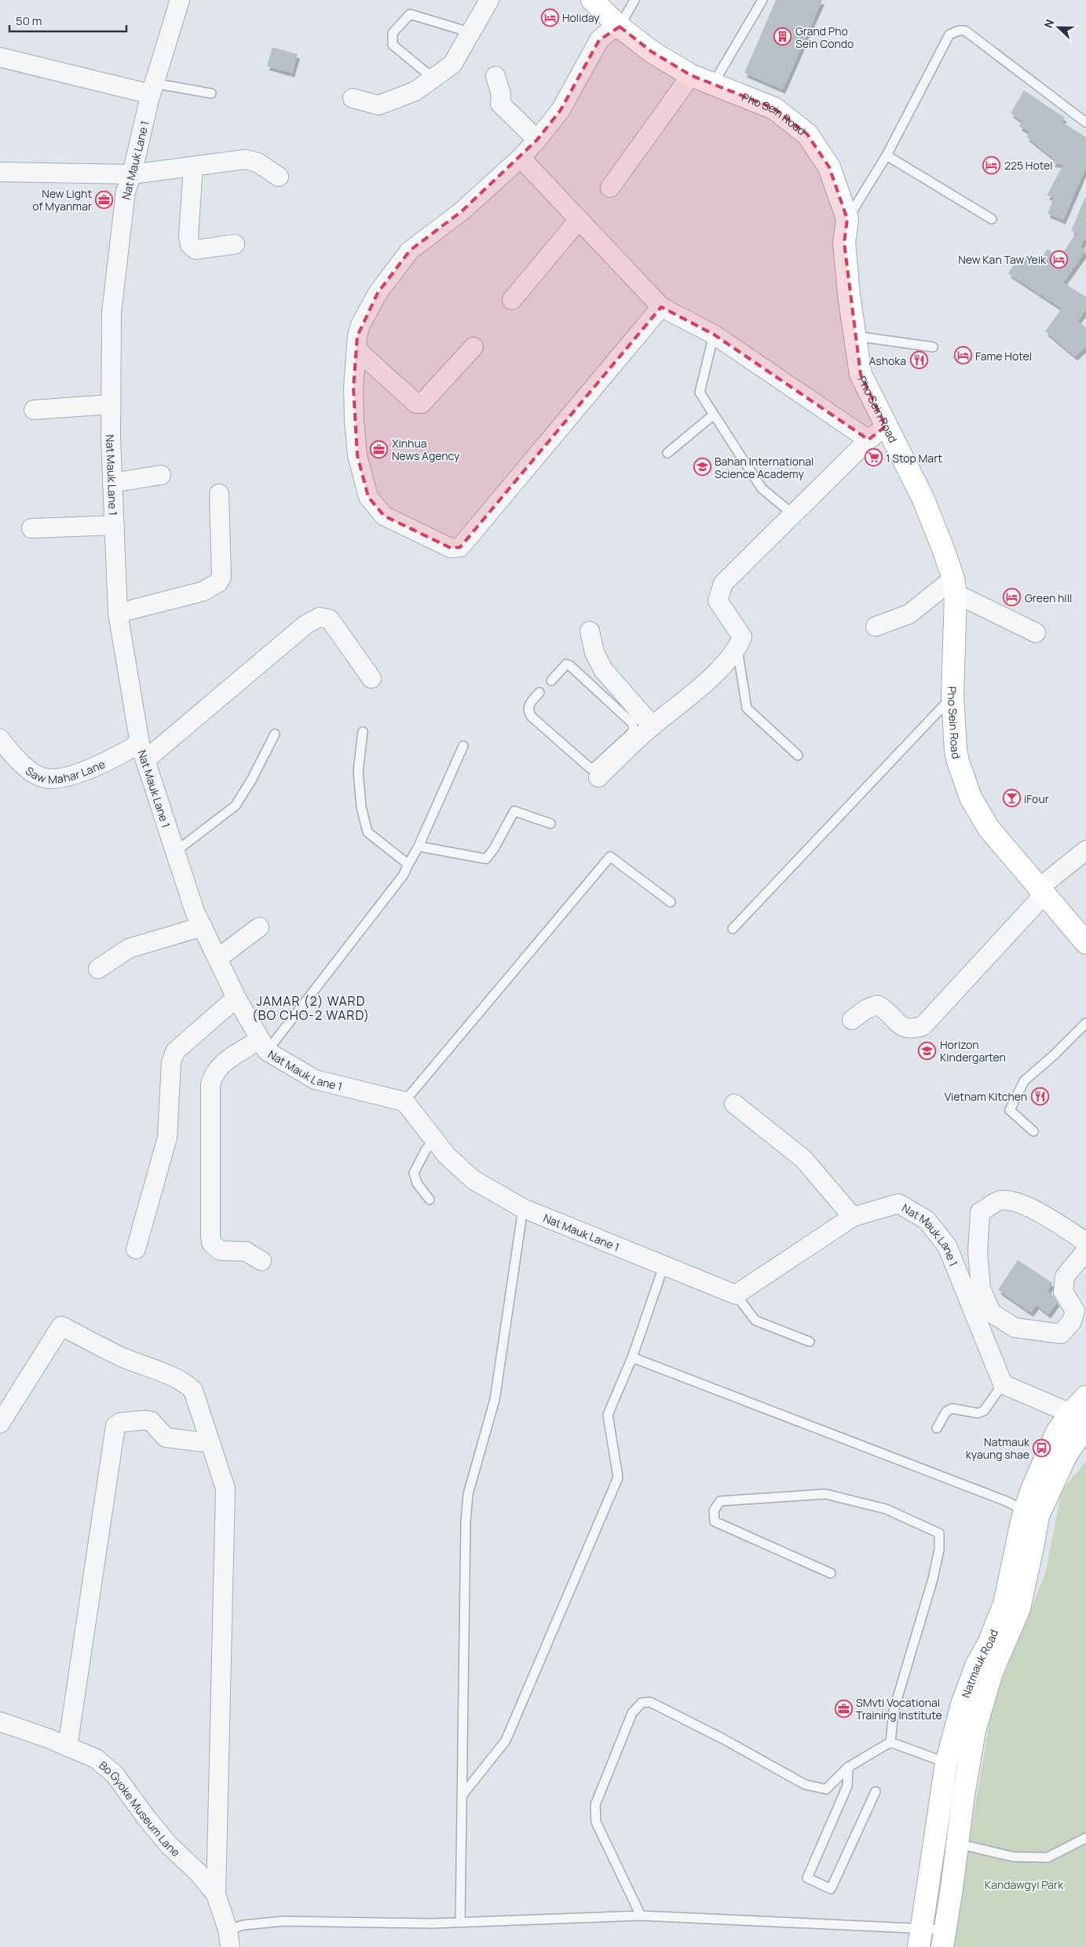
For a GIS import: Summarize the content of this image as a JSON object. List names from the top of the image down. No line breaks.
{"streets":{"main road":["Pho Sein Road","Natmauk Road"],"street":["Nat Mauk Lane 1","Saw Mahar Lane","Bo Gyoke Museum Lane"]},"crossings":[["Nat Mauk Lane 1","Saw Mahar Lane"]],"districts":["JAMAR (2) WARD (BO CHO-2 WARD)"],"parks":["Kandawgyi Park"],"places":{"hotel":["Holiday","225 Hotel","New Kan Taw Yeik","Fame Hotel","Green hill"],"building":["Grand Pho Sein Condo"],"office":["New Light of Myanmar","Xinhua News Agency","SMvti Vocational Training Institute"],"restaurant":["Ashoka","Vietnam Kitchen"],"supermarket":["1 Stop Mart"],"school or university":["Bahan International Science Academy","Horizon Kindergarten"],"bar":["iFour"],"bus stop":["Natmauk kyaung shae"]},"scale_bar":"50 m","north":"left"}
